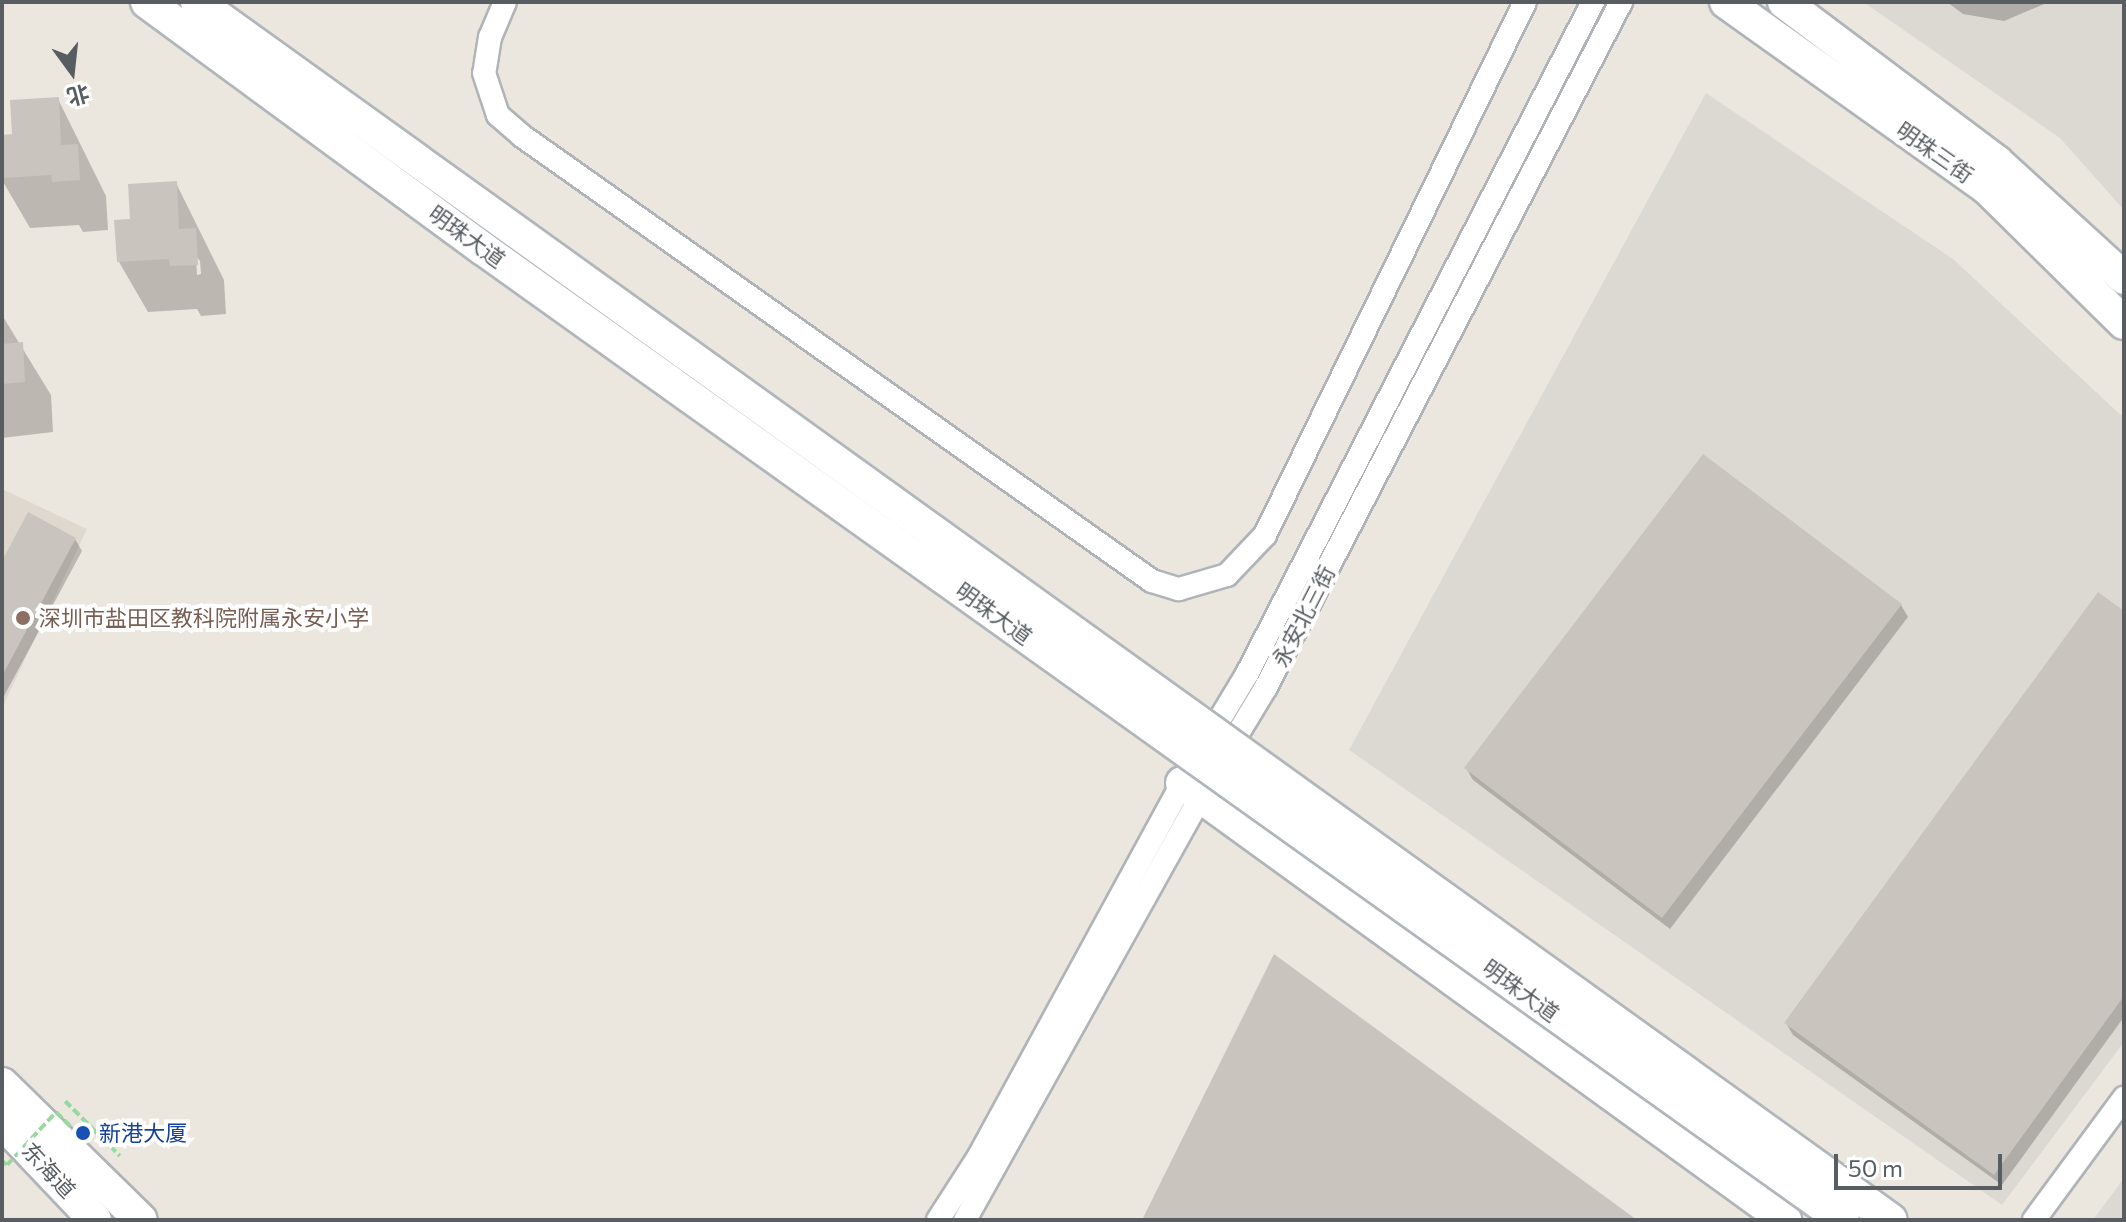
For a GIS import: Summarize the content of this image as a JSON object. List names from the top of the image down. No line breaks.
{"streets":{"street":["明珠三街","明珠大道","永安北三街","东海道"]},"crossings":[["明珠大道","永安北三街"]],"places":["深圳市盐田区教科院附属永安小学","新港大厦"],"scale_bar":"50 m","north":"bottom"}
